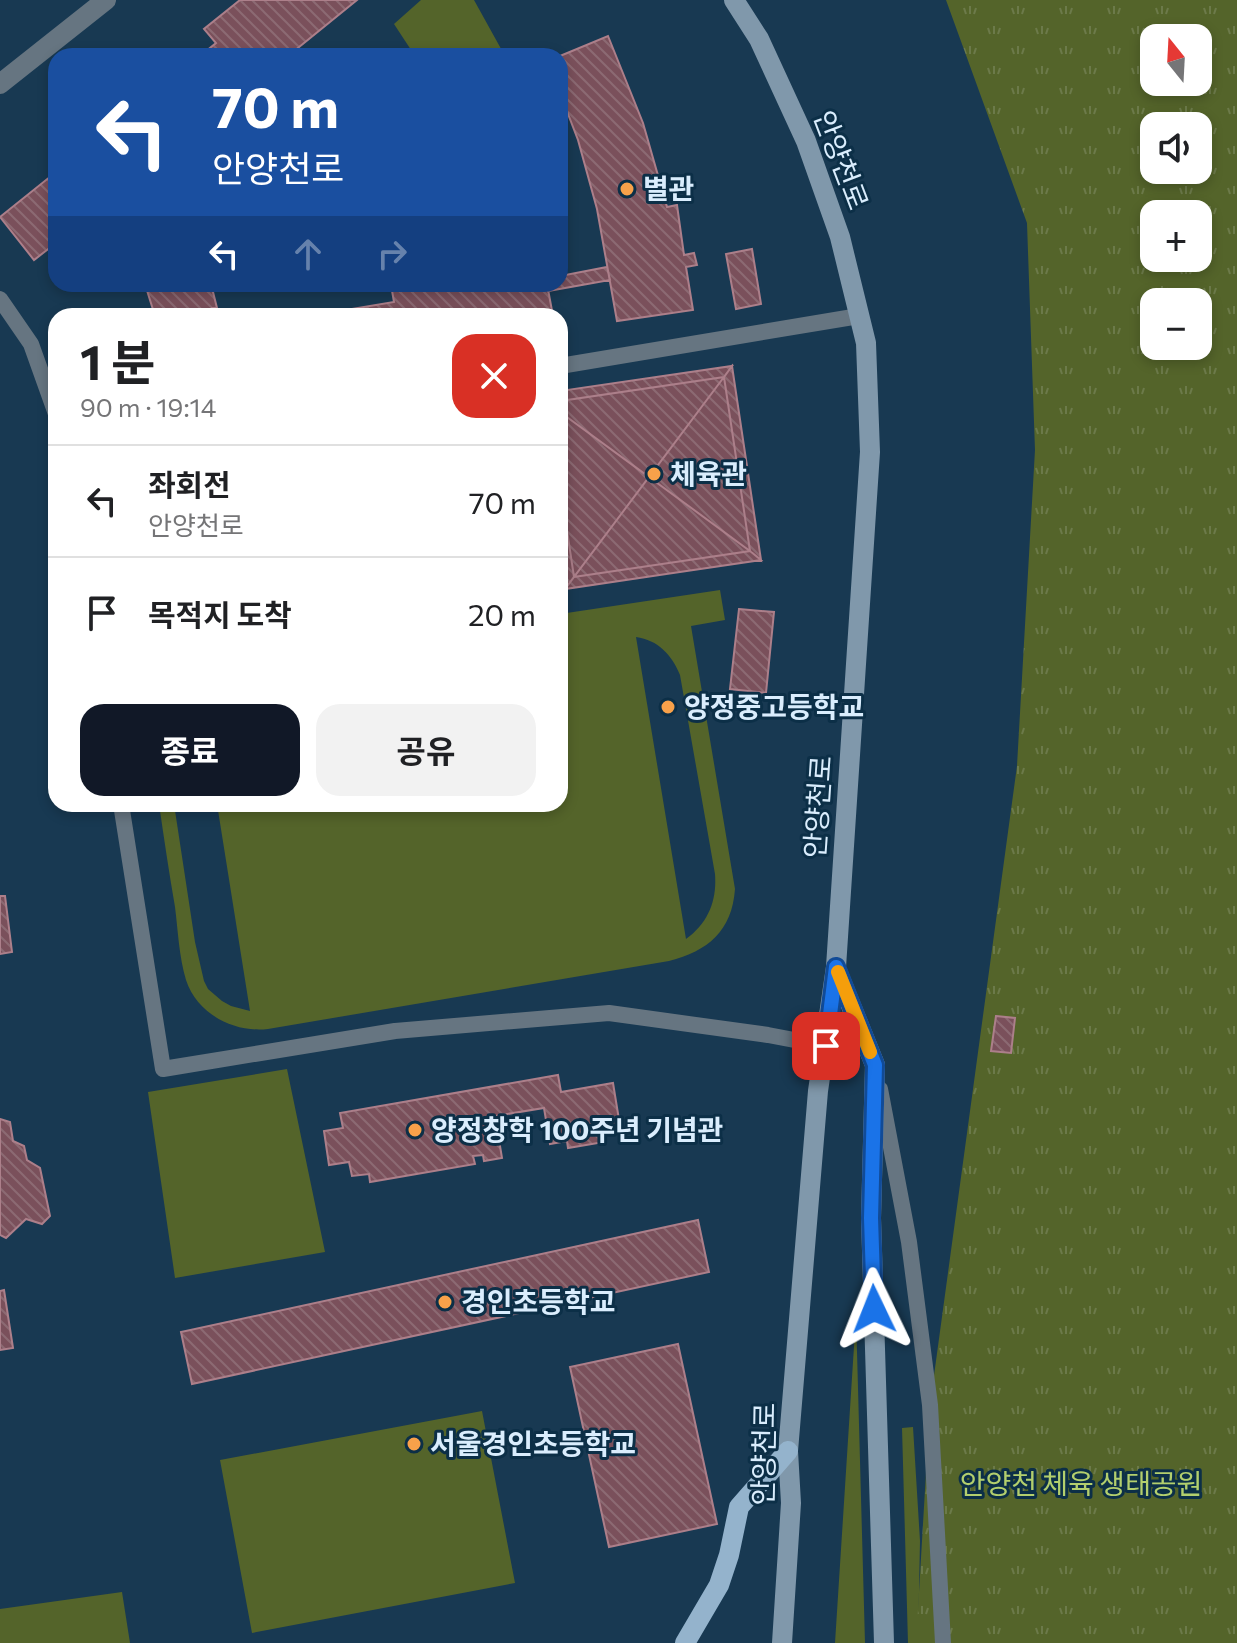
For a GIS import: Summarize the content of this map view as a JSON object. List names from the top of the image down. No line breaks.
{"streets":{"main road":["안양천로"]},"parks":["안양천 체육 생태공원"],"places":["별관","체육관","양정중고등학교","양정창학 100주년 기념관","경인초등학교","서울경인초등학교"],"north":"top","page":{"map_buttons":["+","−"],"turn":["70 m","안양천로"],"heading":["1 분","90 m · 19:14"],"list":[{"name":"좌회전","note":"안양천로","value":"70 m"},{"name":"목적지 도착","value":"20 m"}],"buttons":["종료","공유"]}}
